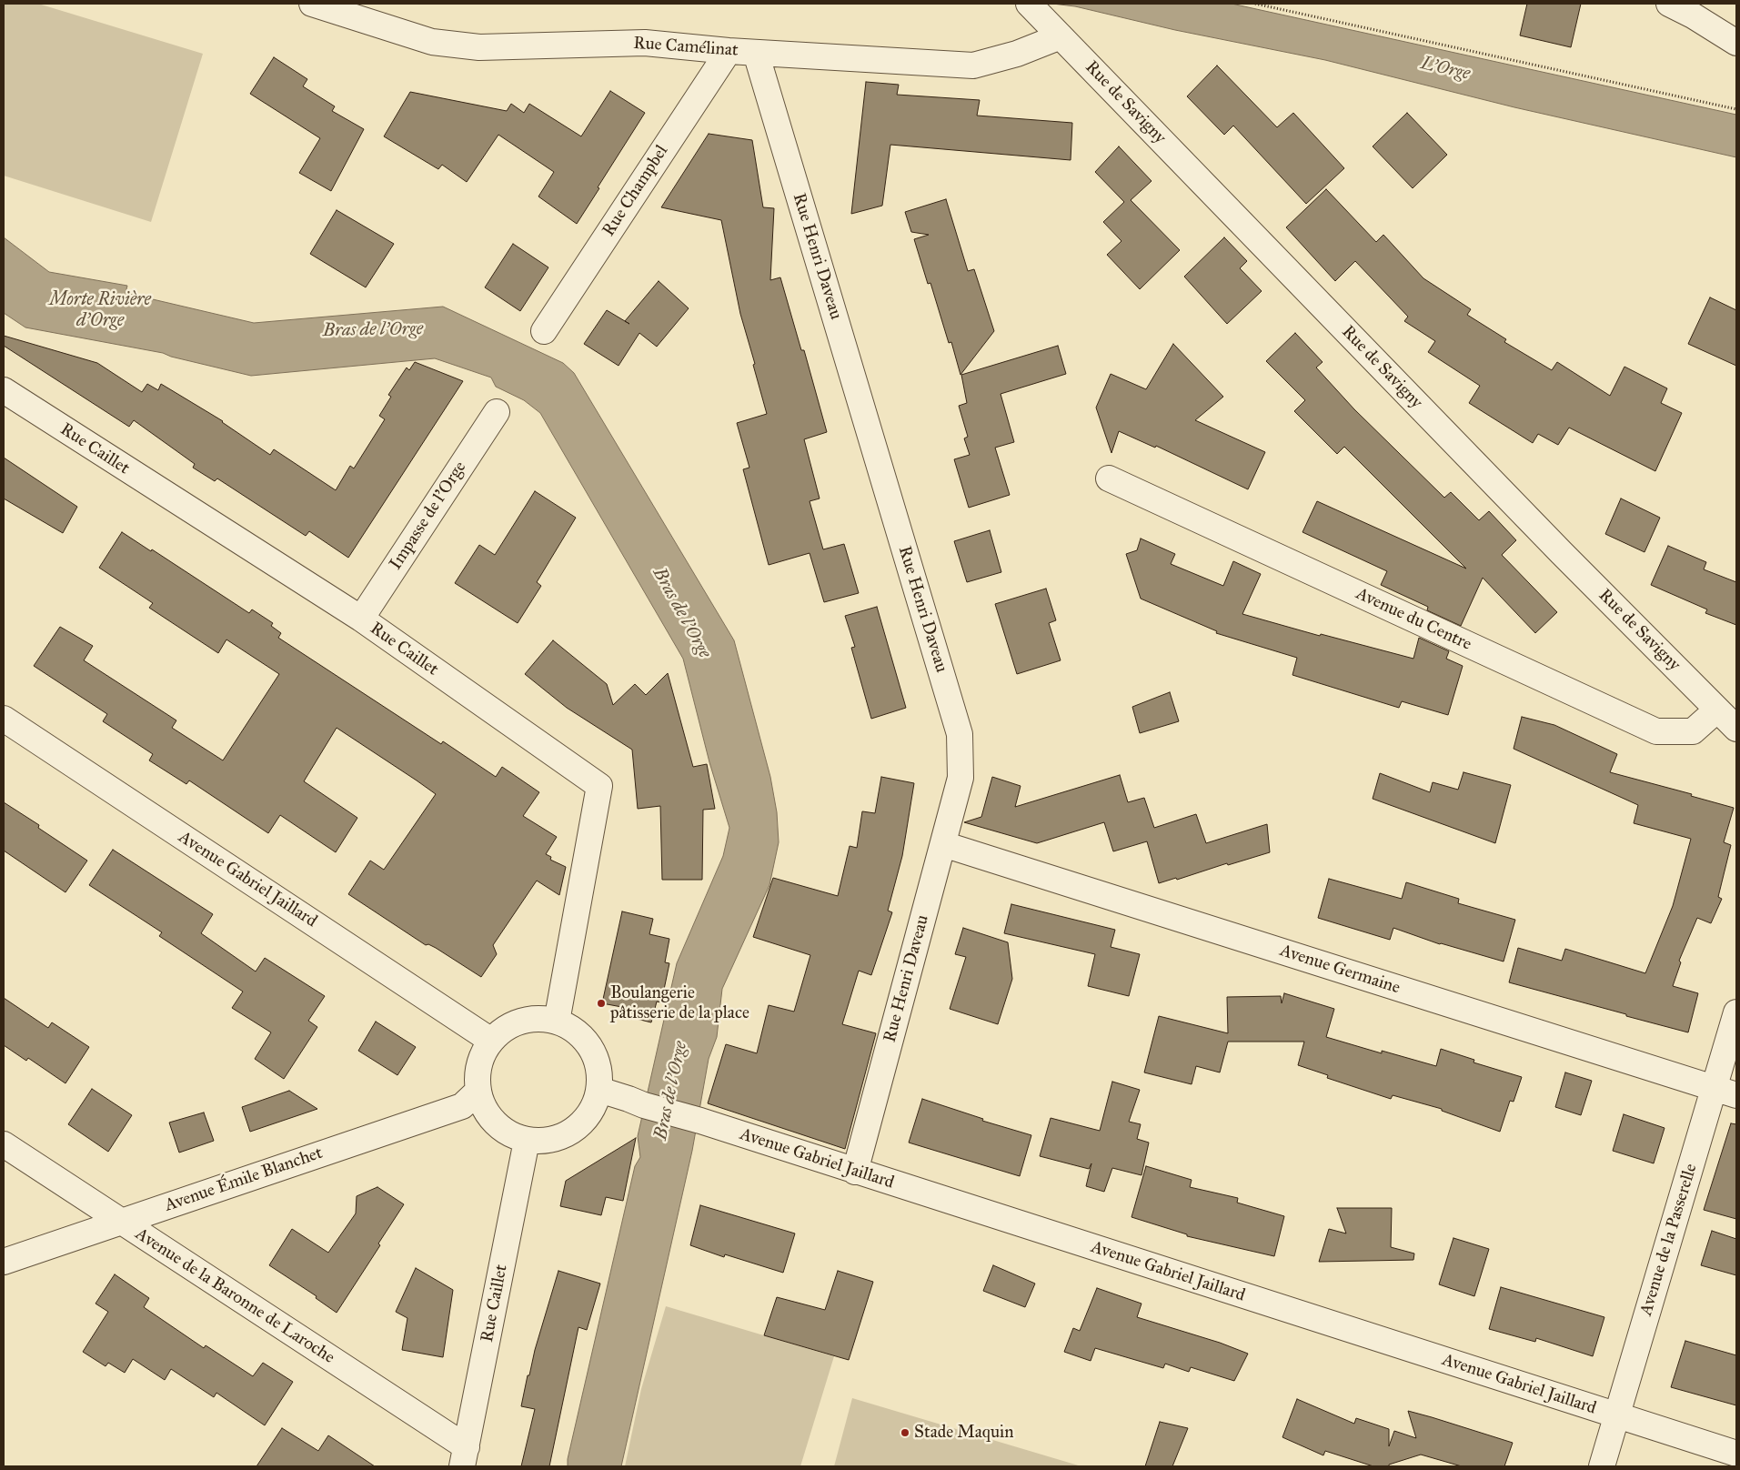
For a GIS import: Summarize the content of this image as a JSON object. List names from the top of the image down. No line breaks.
{"streets":{"street":["Rue Camélinat","Rue de Savigny","Rue Champbel","Rue Henri Daveau","Rue Caillet","Impasse de l'Orge","Avenue du Centre","Avenue Gabriel Jaillard","Avenue Germaine","Avenue Émile Blanchet","Avenue de la Passerelle","Avenue de la Baronne de Laroche"]},"crossings":[["Rue Camélinat","Rue de Savigny"],["Rue Camélinat","Rue Champbel"],["Rue Camélinat","Rue Henri Daveau"],["Rue de Savigny","Avenue du Centre"],["Rue Henri Daveau","Avenue Gabriel Jaillard"],["Rue Henri Daveau","Avenue Germaine"],["Rue Caillet","Impasse de l'Orge"],["Rue Caillet","Avenue Gabriel Jaillard"],["Rue Caillet","Avenue Émile Blanchet"],["Rue Caillet","Avenue de la Baronne de Laroche"],["Avenue Gabriel Jaillard","Avenue Émile Blanchet"],["Avenue Gabriel Jaillard","Avenue de la Passerelle"],["Avenue Germaine","Avenue de la Passerelle"],["Avenue Émile Blanchet","Avenue de la Baronne de Laroche"]],"water":["L'Orge","Morte Rivière d'Orge","Bras de l'Orge"],"places":["Boulangerie pâtisserie de la place","Stade Maquin"]}
